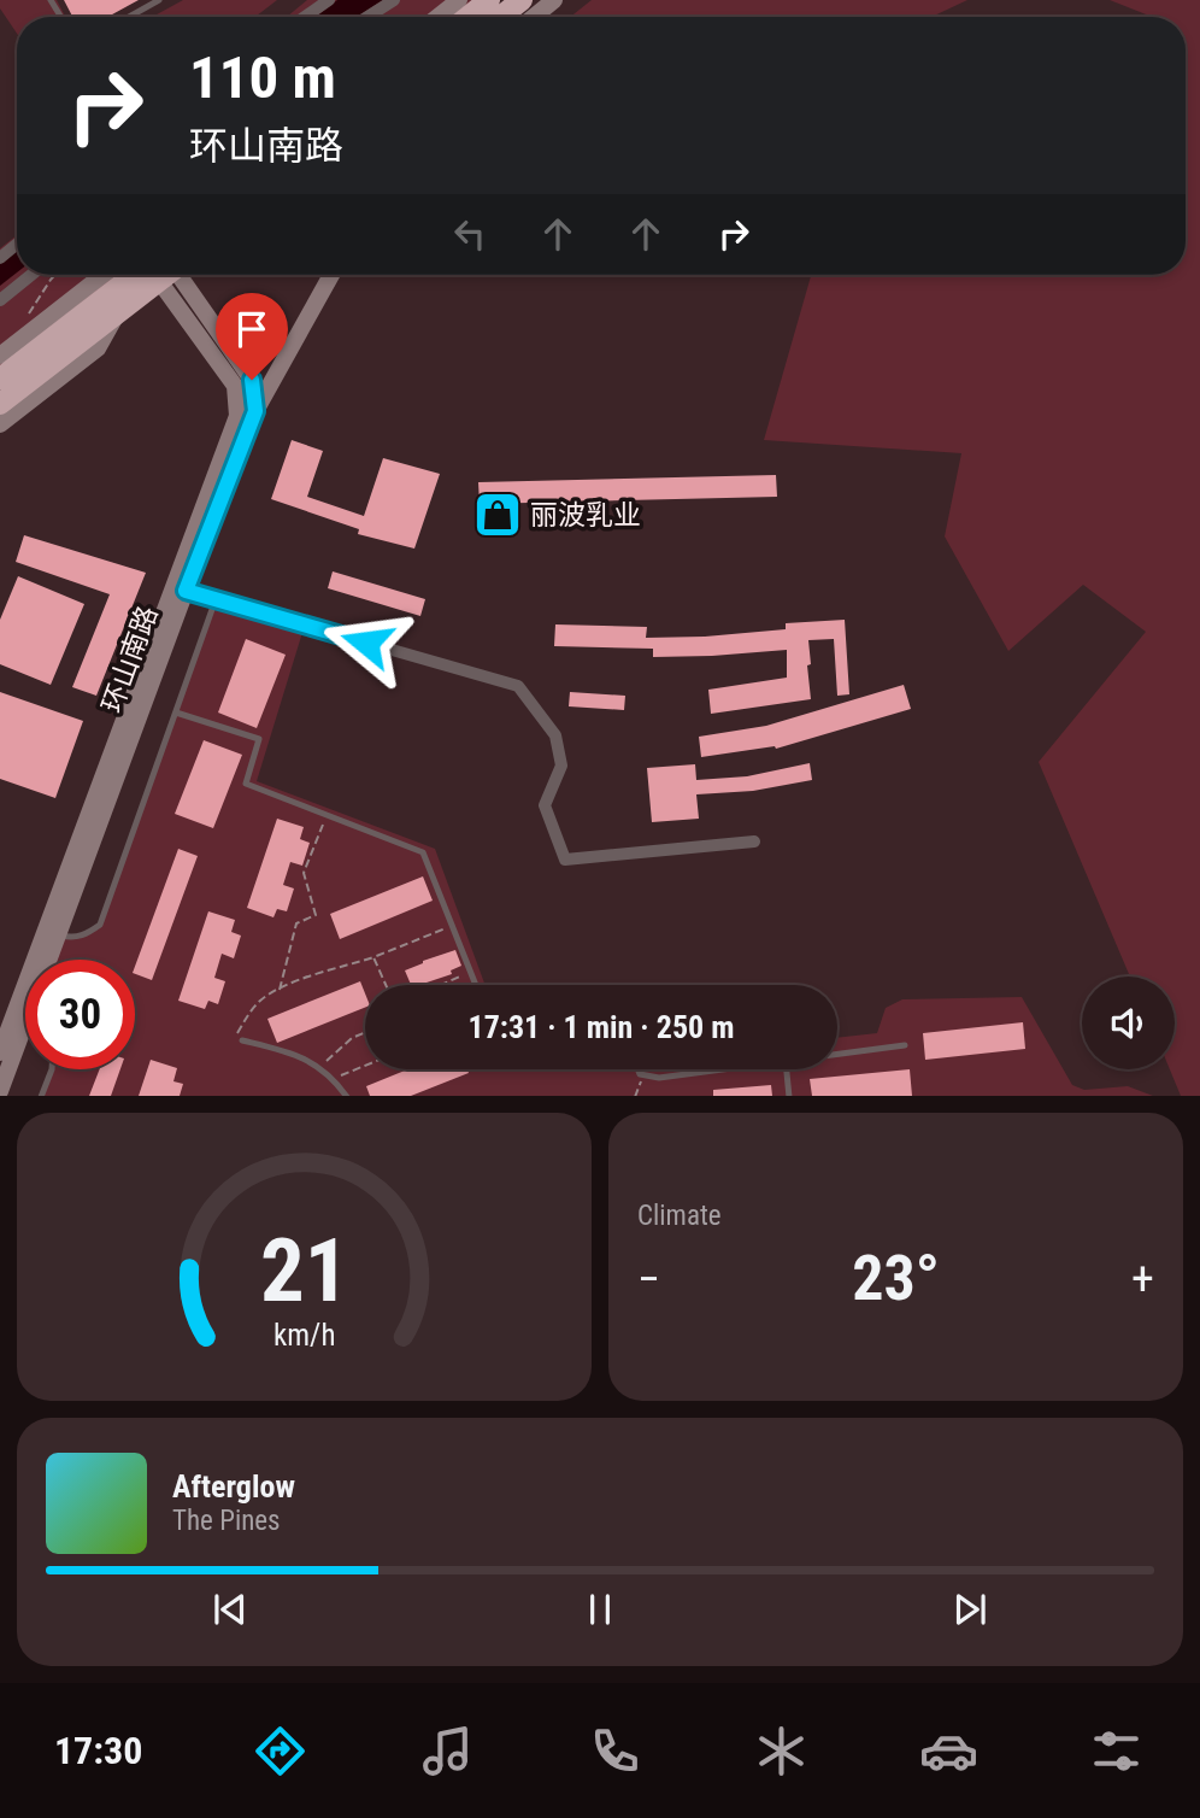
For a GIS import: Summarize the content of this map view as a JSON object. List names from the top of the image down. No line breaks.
{"streets":{"main road":["环山南路"]},"places":{"shop":["丽波乳业"]},"page":{"turn":["110 m","环山南路"],"limit":"30","trip":"17:31 · 1 min · 250 m","tile":"Climate","heat":["−","23°","+"],"song":["Afterglow","The Pines"],"tabs":"17:30","gauge":["21","km/h"]}}
